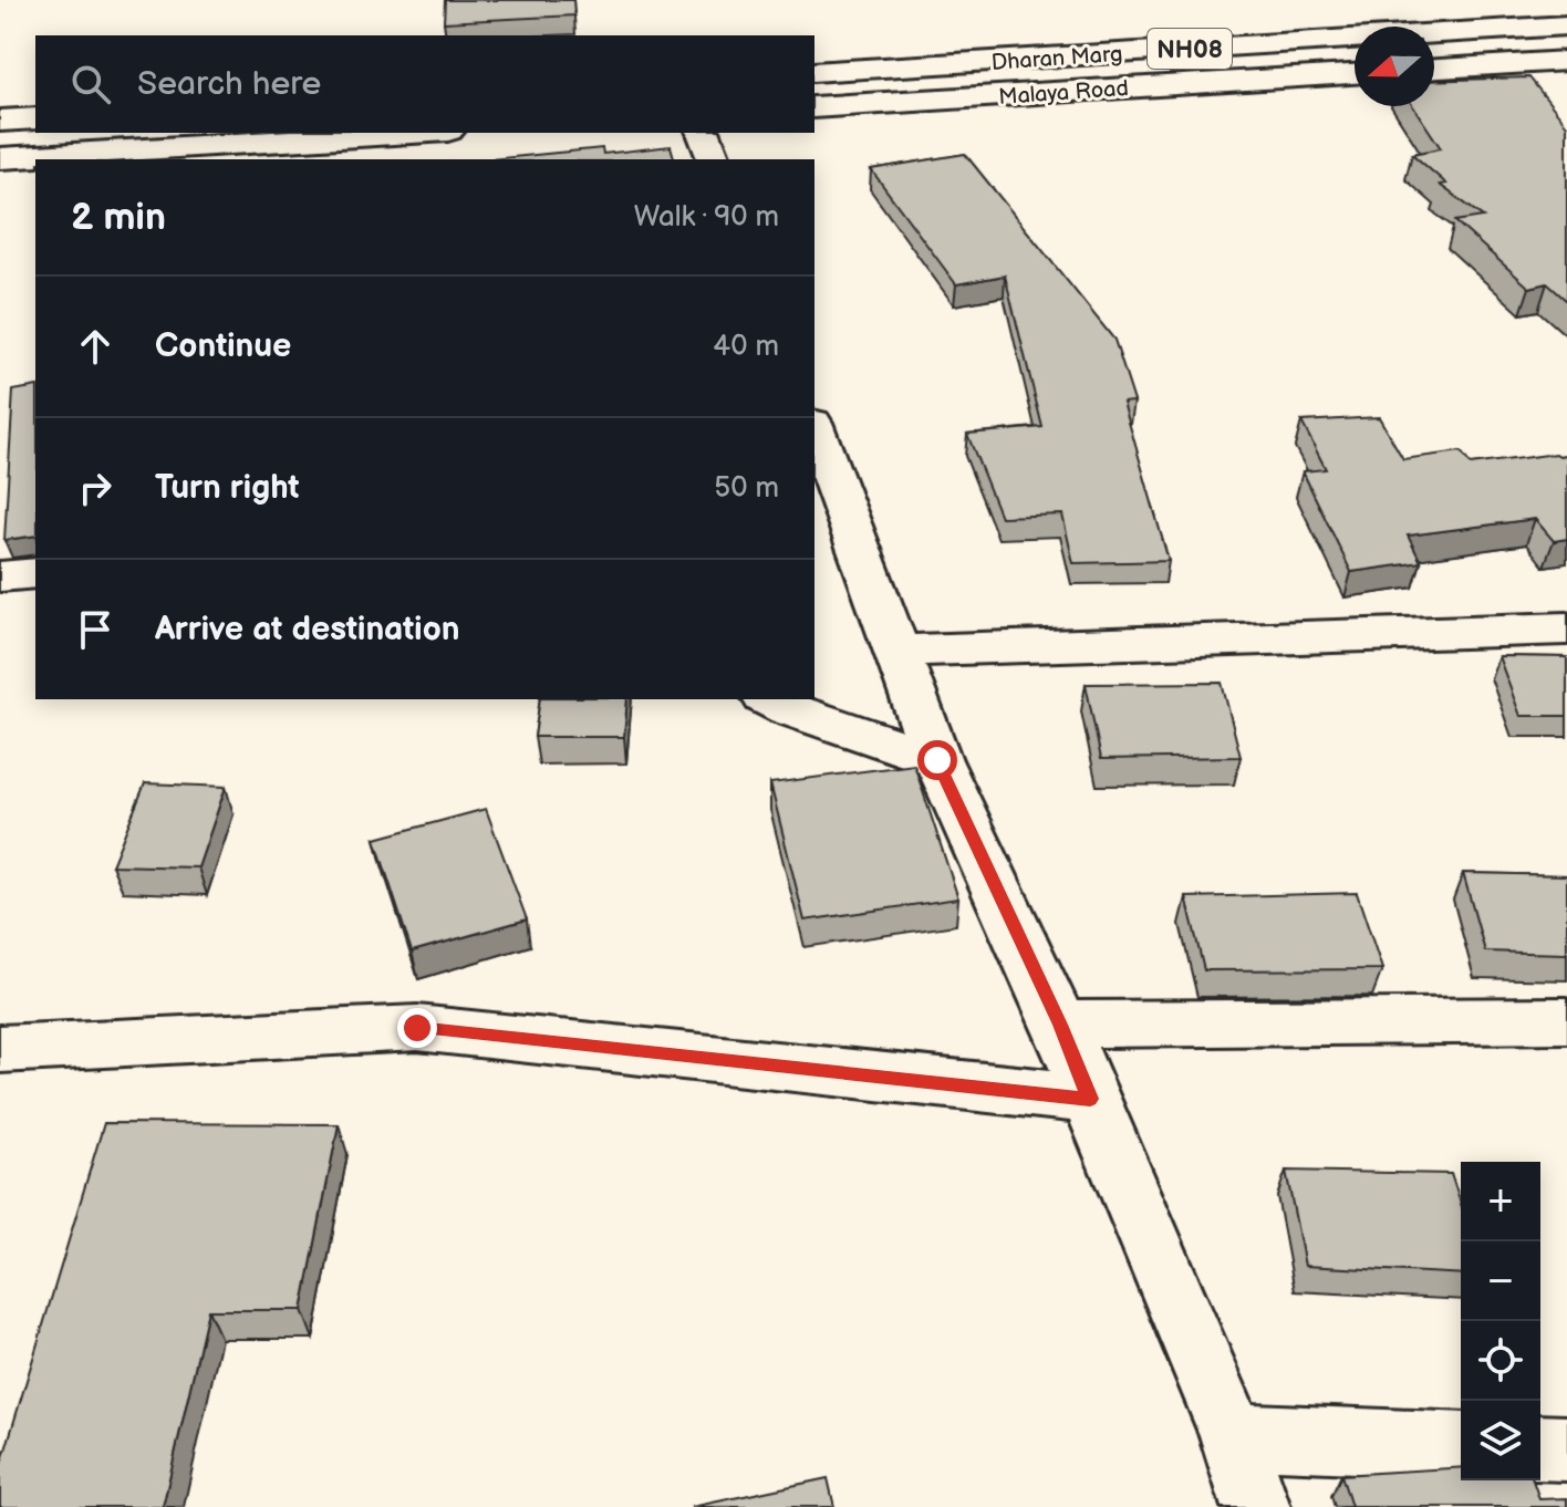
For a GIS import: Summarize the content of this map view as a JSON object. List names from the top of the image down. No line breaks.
{"streets":{"street":["NH08","Dharan Marg","Malaya Road"]},"north":"left","page":{"search":"Search here","heading":["2 min","Walk · 90 m"],"list":[["Continue","40 m"],["Turn right","50 m"],"Arrive at destination"],"map_buttons":["+","−"]}}
